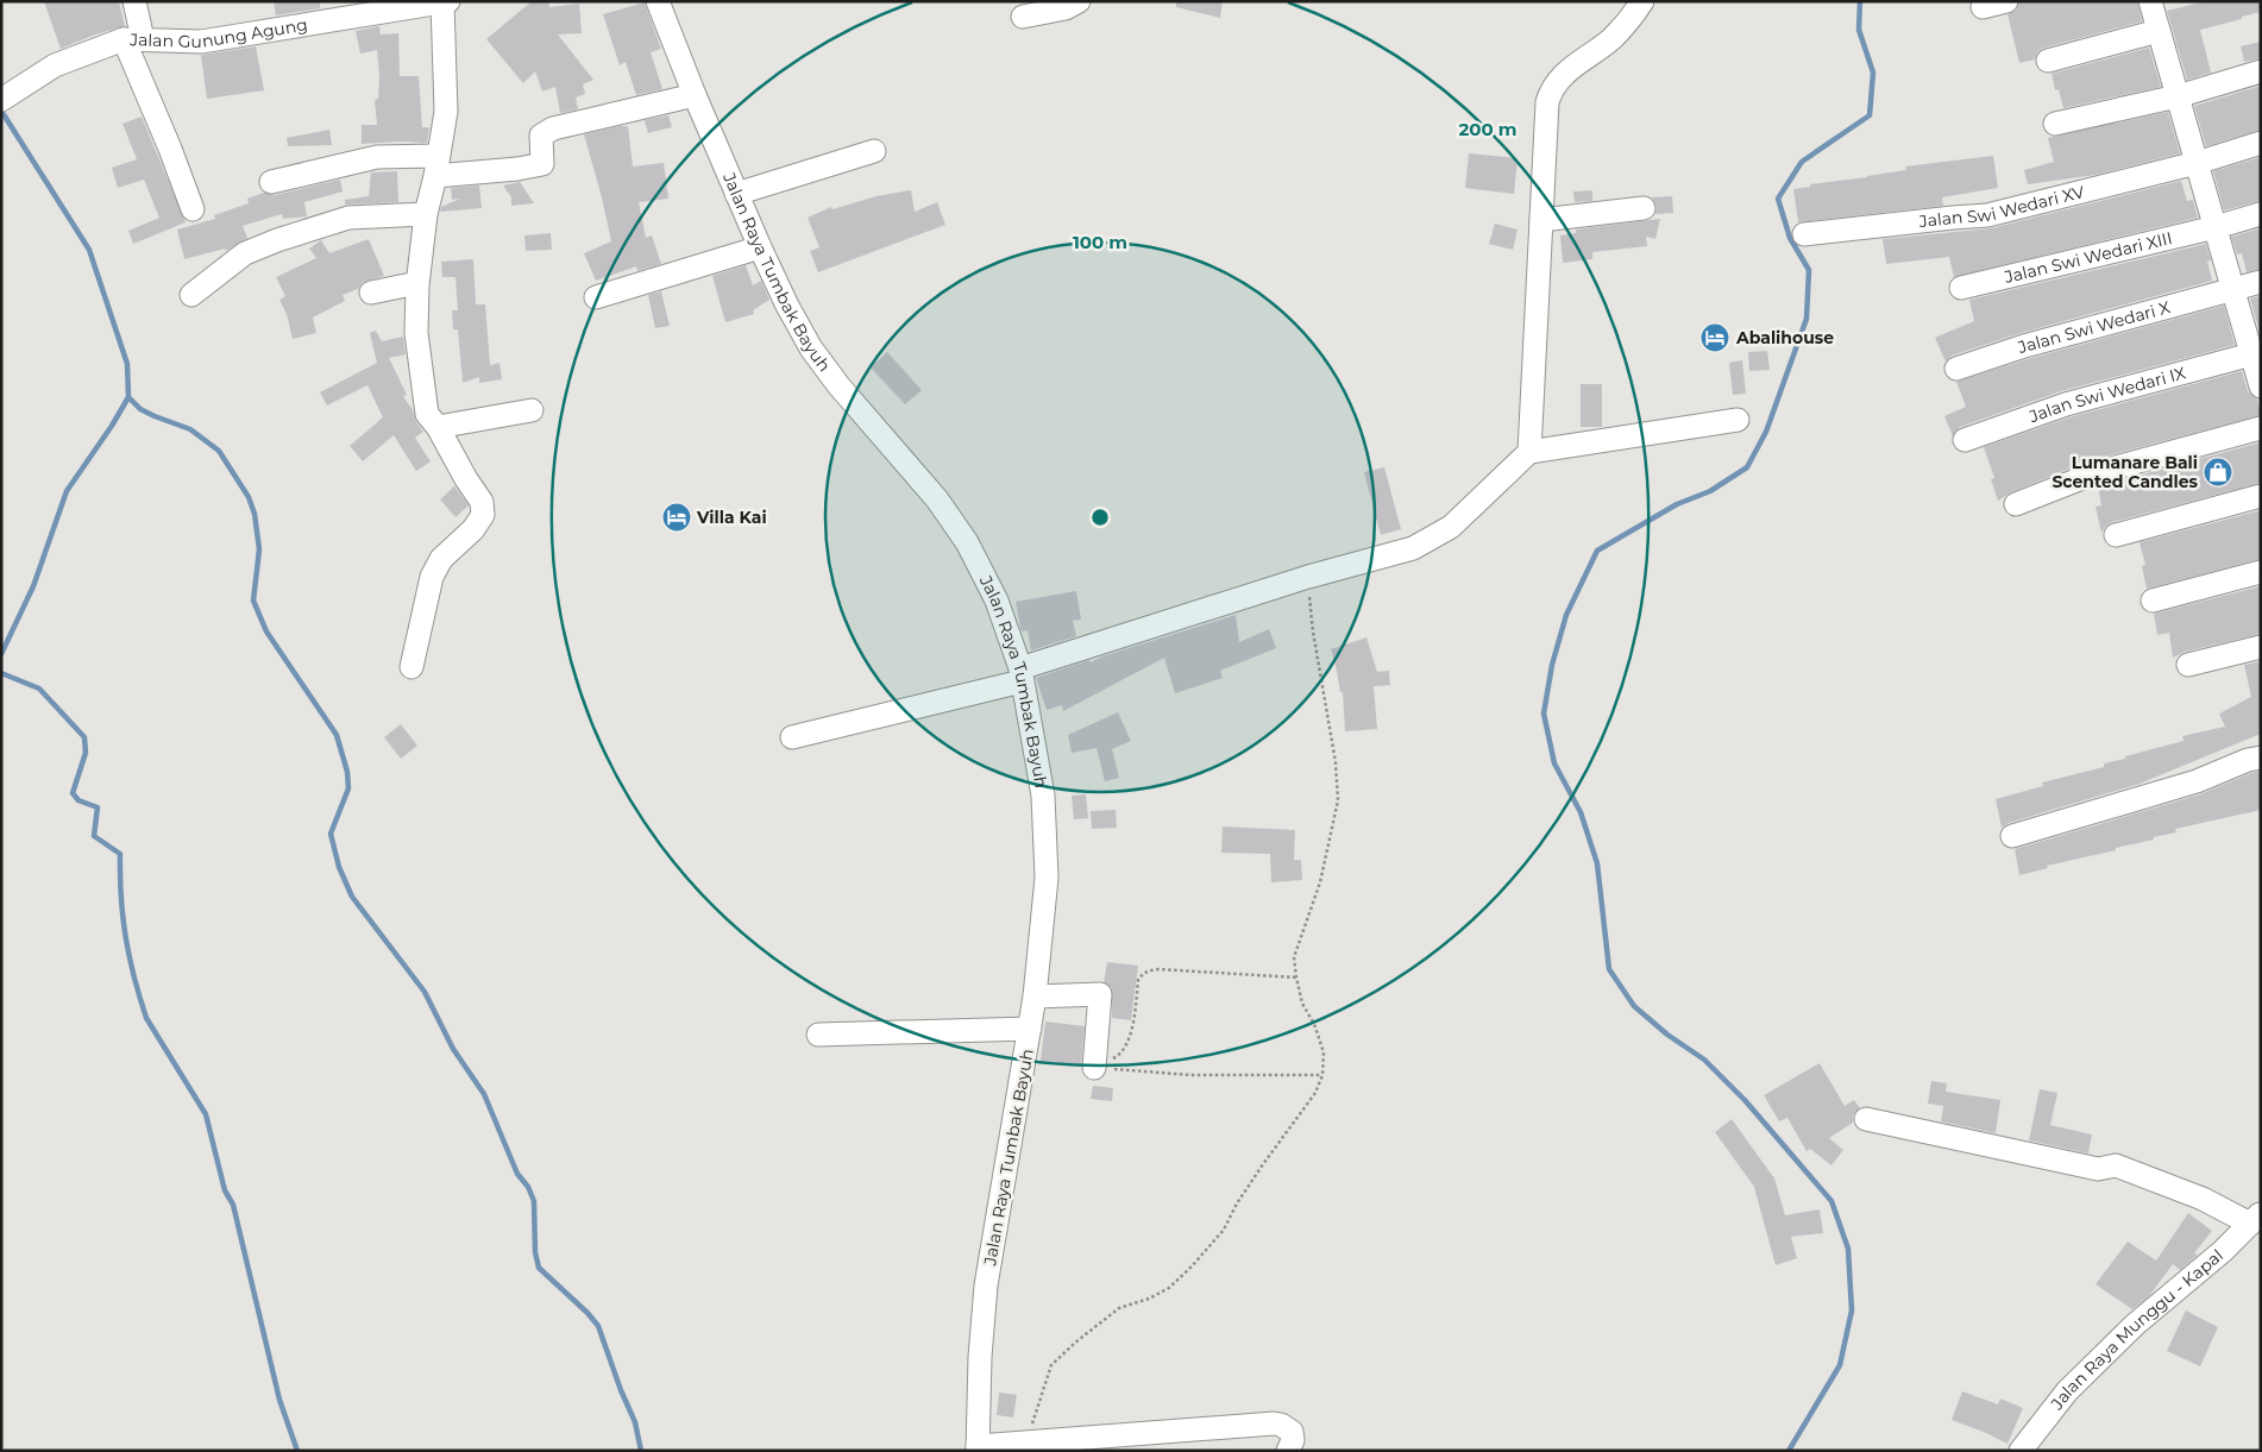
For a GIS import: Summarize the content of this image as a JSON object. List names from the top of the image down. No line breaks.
{"streets":{"street":["Jalan Gunung Agung","Jalan Swi Wedari XV","Jalan Swi Wedari XIII","Jalan Raya Tumbak Bayuh","Jalan Swi Wedari X","Jalan Swi Wedari IX","Jalan Raya Munggu - Kapal"]},"places":{"hotel":["Abalihouse","Villa Kai"],"shop":["Lumanare Bali Scented Candles"]},"rings":["200 m","100 m"]}
